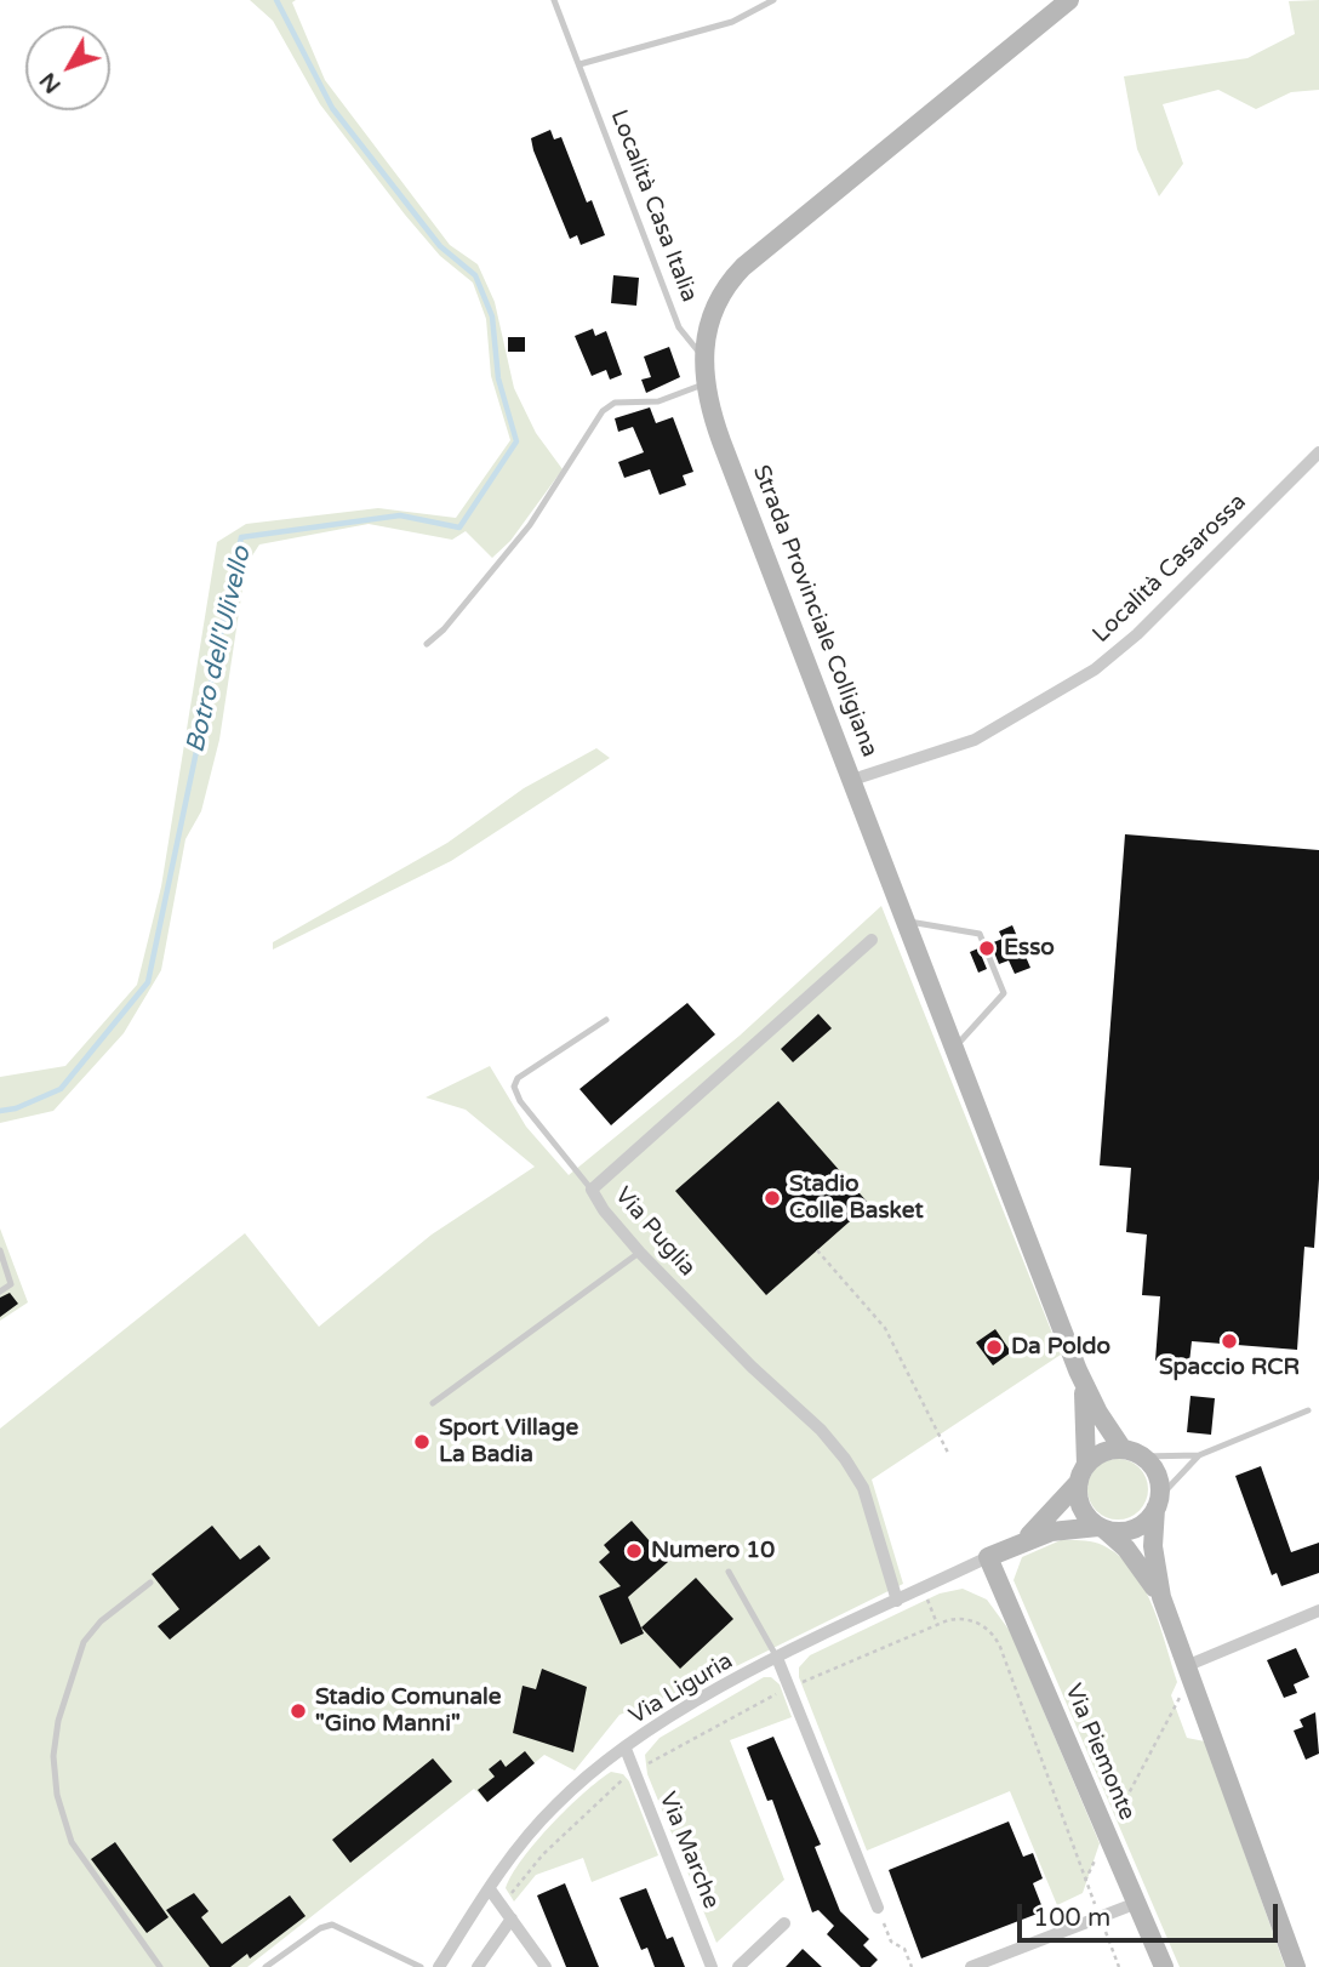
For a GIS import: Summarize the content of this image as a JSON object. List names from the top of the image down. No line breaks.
{"streets":{"main road":["Strada Provinciale Colligiana","Via Piemonte"],"street":["Località Casarossa","Via Puglia","Via Liguria","Via Marche"],"lane":["Località Casa Italia"]},"crossings":[["Località Casa Italia","Strada Provinciale Colligiana"],["Località Casarossa","Strada Provinciale Colligiana"],["Via Puglia","Via Liguria"],["Via Liguria","Via Piemonte"],["Via Liguria","Via Marche"]],"water":["Botro dell'Ulivello"],"places":["Esso","Stadio Colle Basket","Spaccio RCR","Da Poldo","Sport Village La Badia","Numero 10","Stadio Comunale \"Gino Manni\""],"scale_bar":"100 m","north":"bottom left"}
